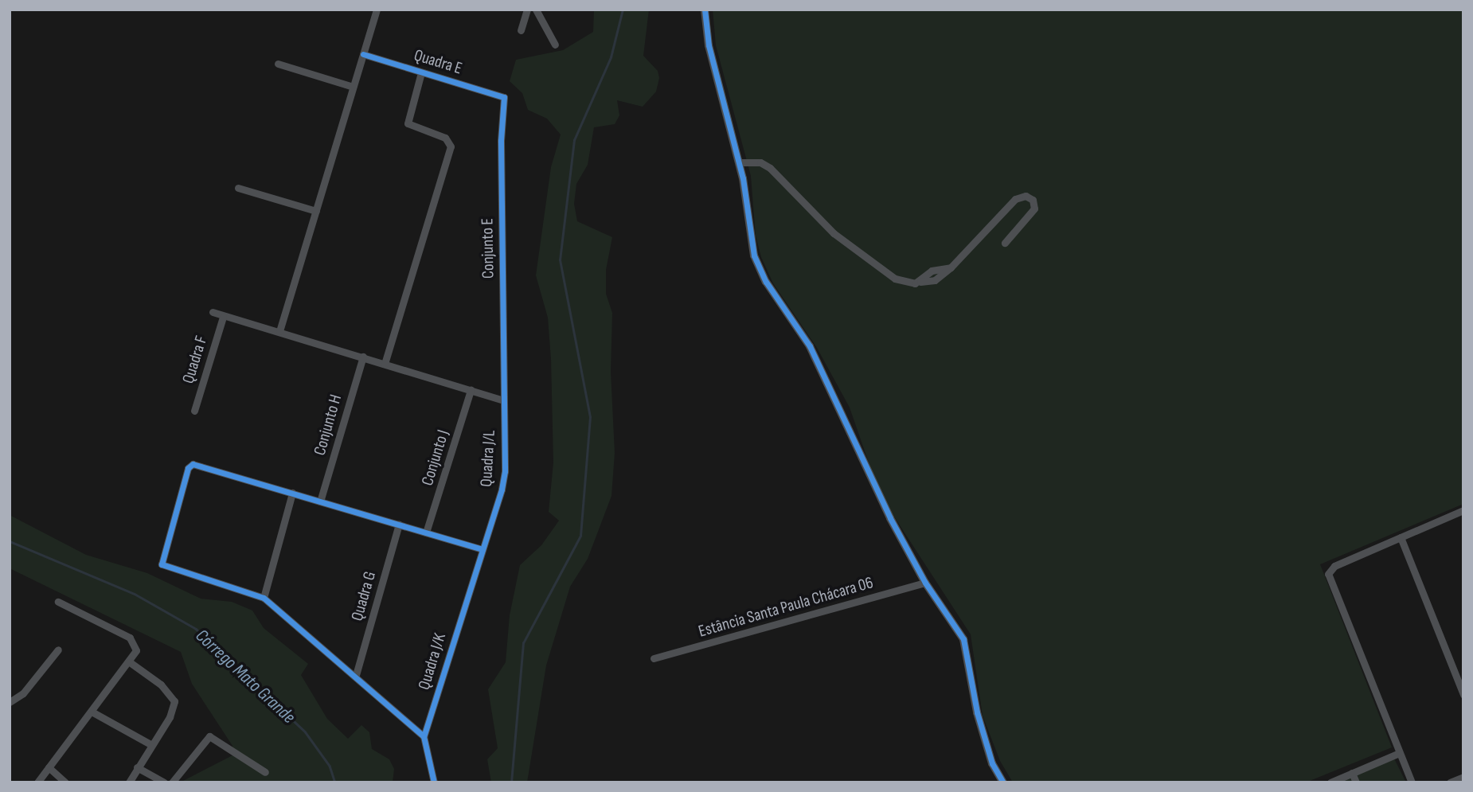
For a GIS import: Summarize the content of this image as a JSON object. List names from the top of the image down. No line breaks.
{"streets":{"street":["Quadra E","Conjunto E","Quadra F","Conjunto H","Conjunto J","Quadra J/L","Quadra G","Estância Santa Paula Chácara 06","Quadra J/K"]},"crossings":[["Quadra E","Conjunto E"],["Conjunto E","Quadra J/L"],["Quadra J/L","Quadra J/K"]],"water":["Córrego Mato Grande"]}
